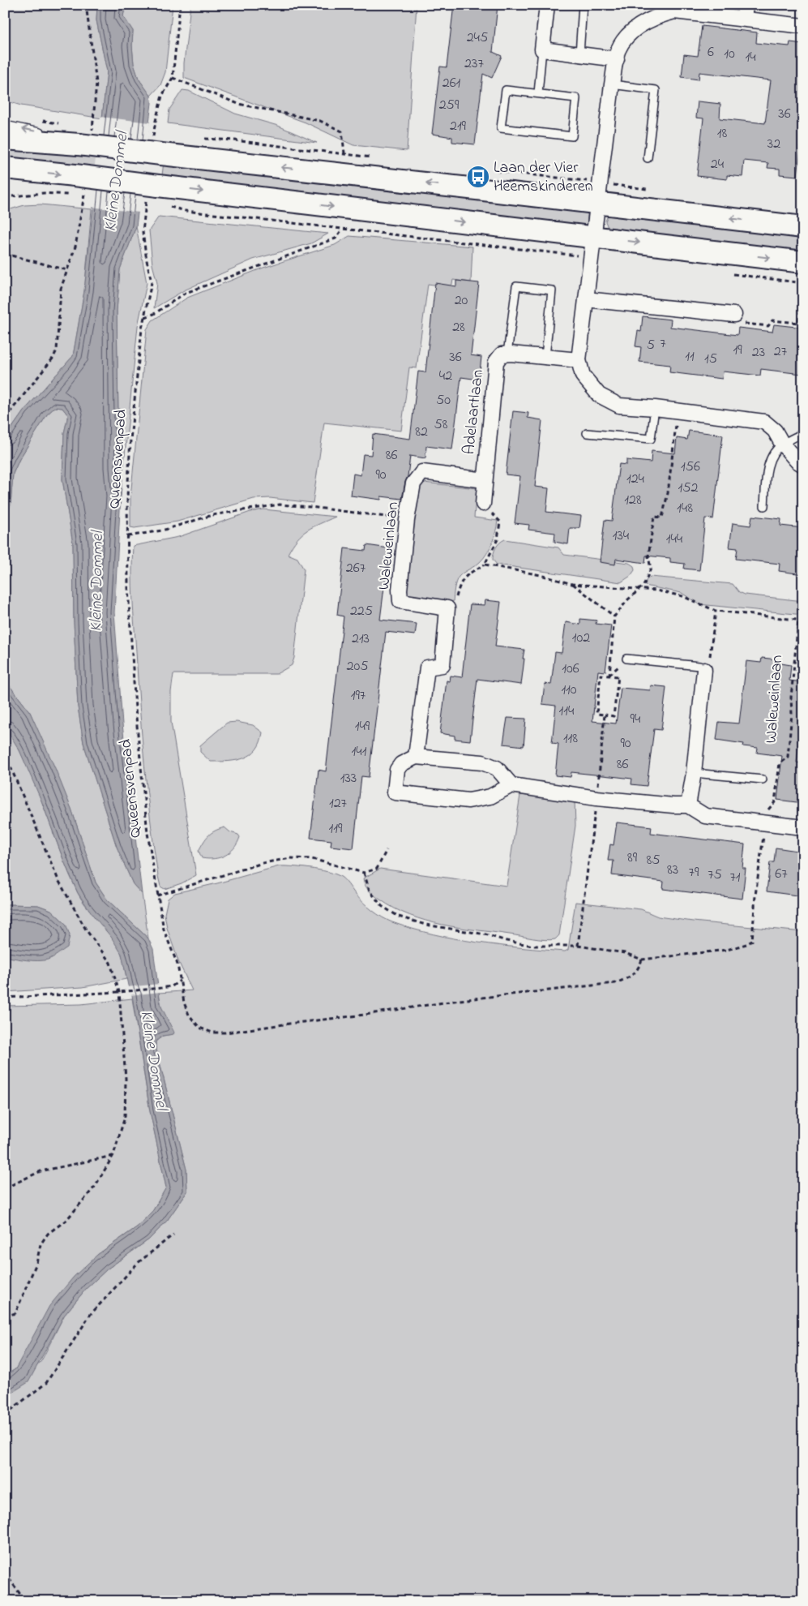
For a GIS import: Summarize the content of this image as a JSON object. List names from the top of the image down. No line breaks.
{"streets":{"street":["Adelaartlaan","Waleweinlaan"],"path":["Queensvenpad"]},"crossings":[["Adelaartlaan","Waleweinlaan"],["Queensvenpad","Waleweinlaan"]],"water":["Kleine Dommel"],"places":{"bus stop":["Laan der Vier Heemskinderen"]},"house_numbers":["245","6","10","14","237","261","259","36","219","18","32","24","20","28","7","5","19","27","23","11","36","15","42","50","58","82","86","156","90","124","152","128","148","134","144","267","225","102","213","205","106","110","197","114","94","149","118","90","141","86","133","127","119","89","85","83","79","67","75","71"]}
